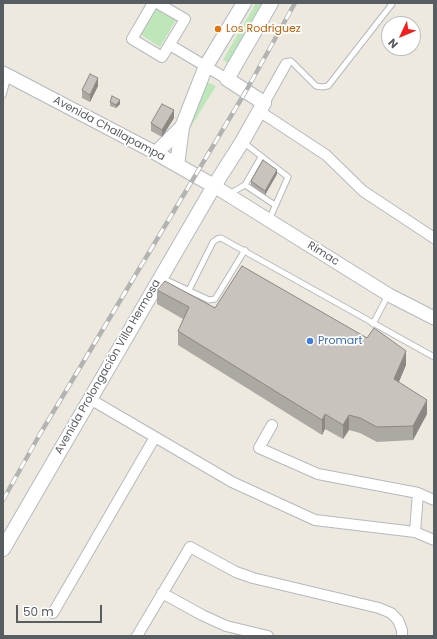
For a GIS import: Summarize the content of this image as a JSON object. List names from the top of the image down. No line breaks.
{"streets":{"main road":["Avenida Challapampa","Avenida Prolongación Villa Hermosa"],"street":["Rímac"]},"crossings":[["Avenida Challapampa","Rímac"],["Avenida Challapampa","Avenida Prolongación Villa Hermosa"],["Rímac","Avenida Prolongación Villa Hermosa"]],"places":["Los Rodríguez","Promart"],"scale_bar":"50 m","north":"bottom left"}
